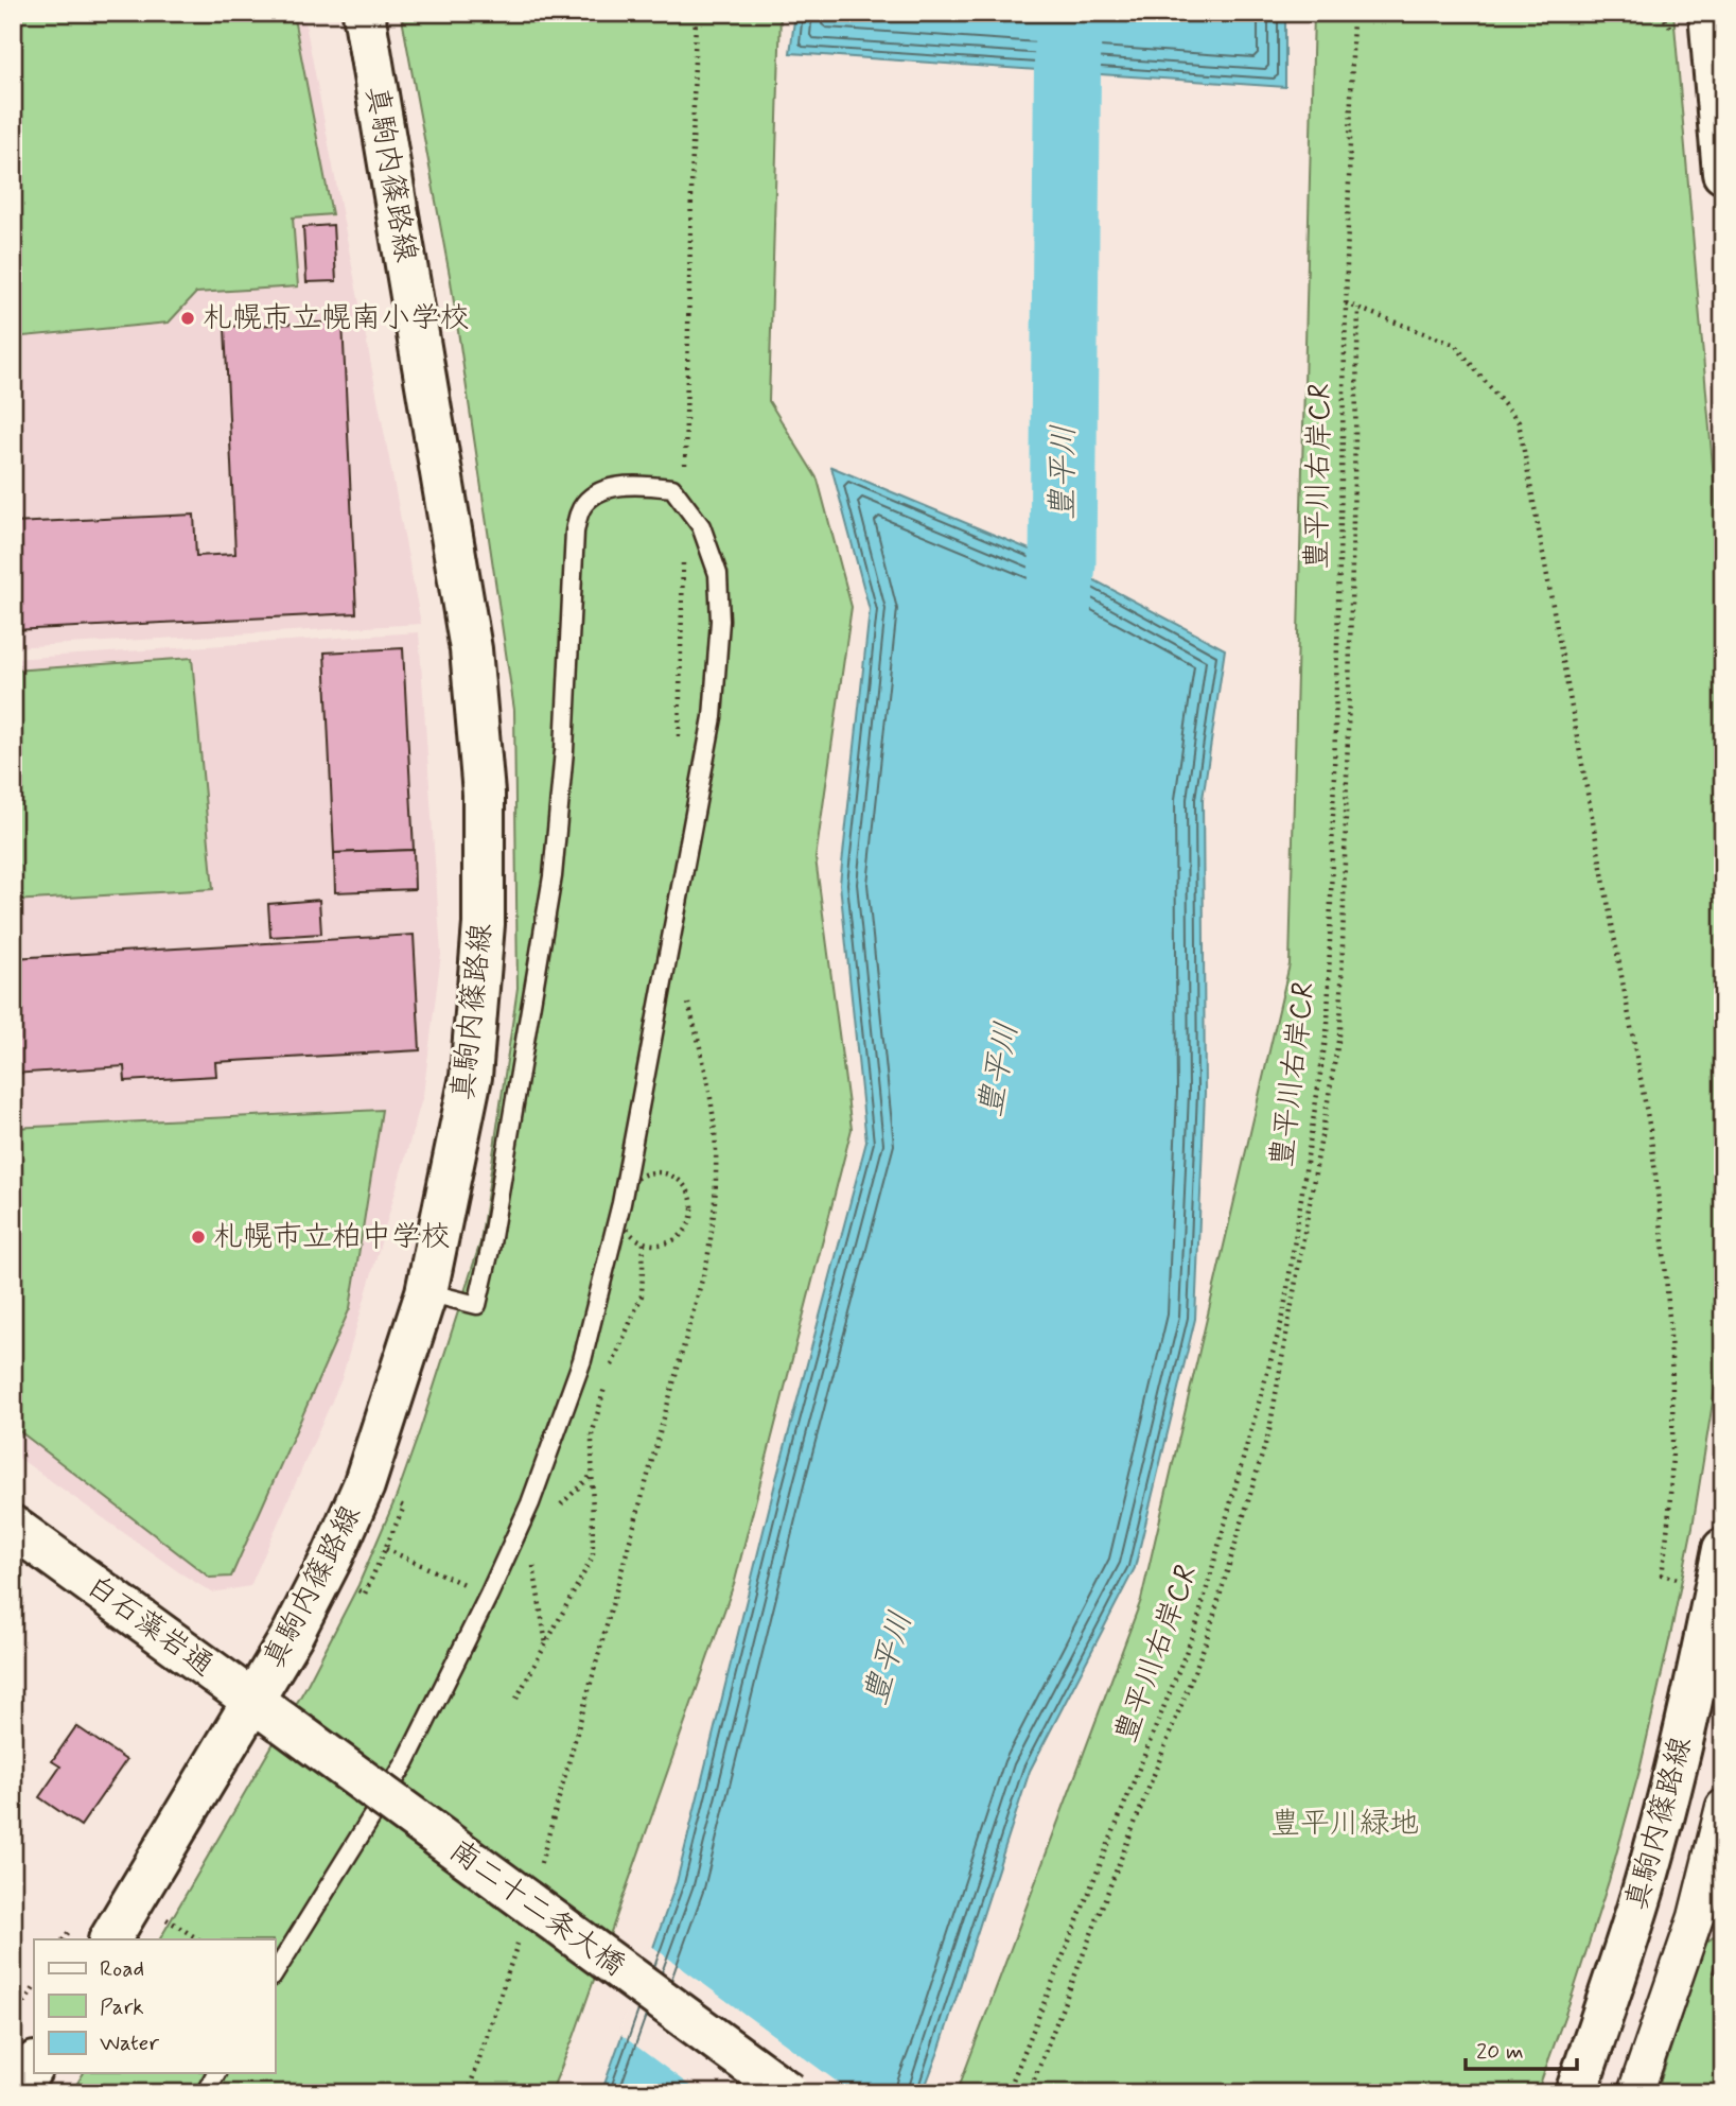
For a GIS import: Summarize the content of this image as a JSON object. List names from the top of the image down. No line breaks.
{"streets":{"main road":["真駒内篠路線","白石藻岩通","南二十二条大橋"],"path":["豊平川右岸CR"]},"crossings":[["真駒内篠路線","白石藻岩通"],["白石藻岩通","南二十二条大橋"]],"water":["豊平川"],"parks":["豊平川緑地"],"places":["札幌市立幌南小学校","札幌市立柏中学校"],"legend":["Road","Park","Water"],"scale_bar":"20 m"}
